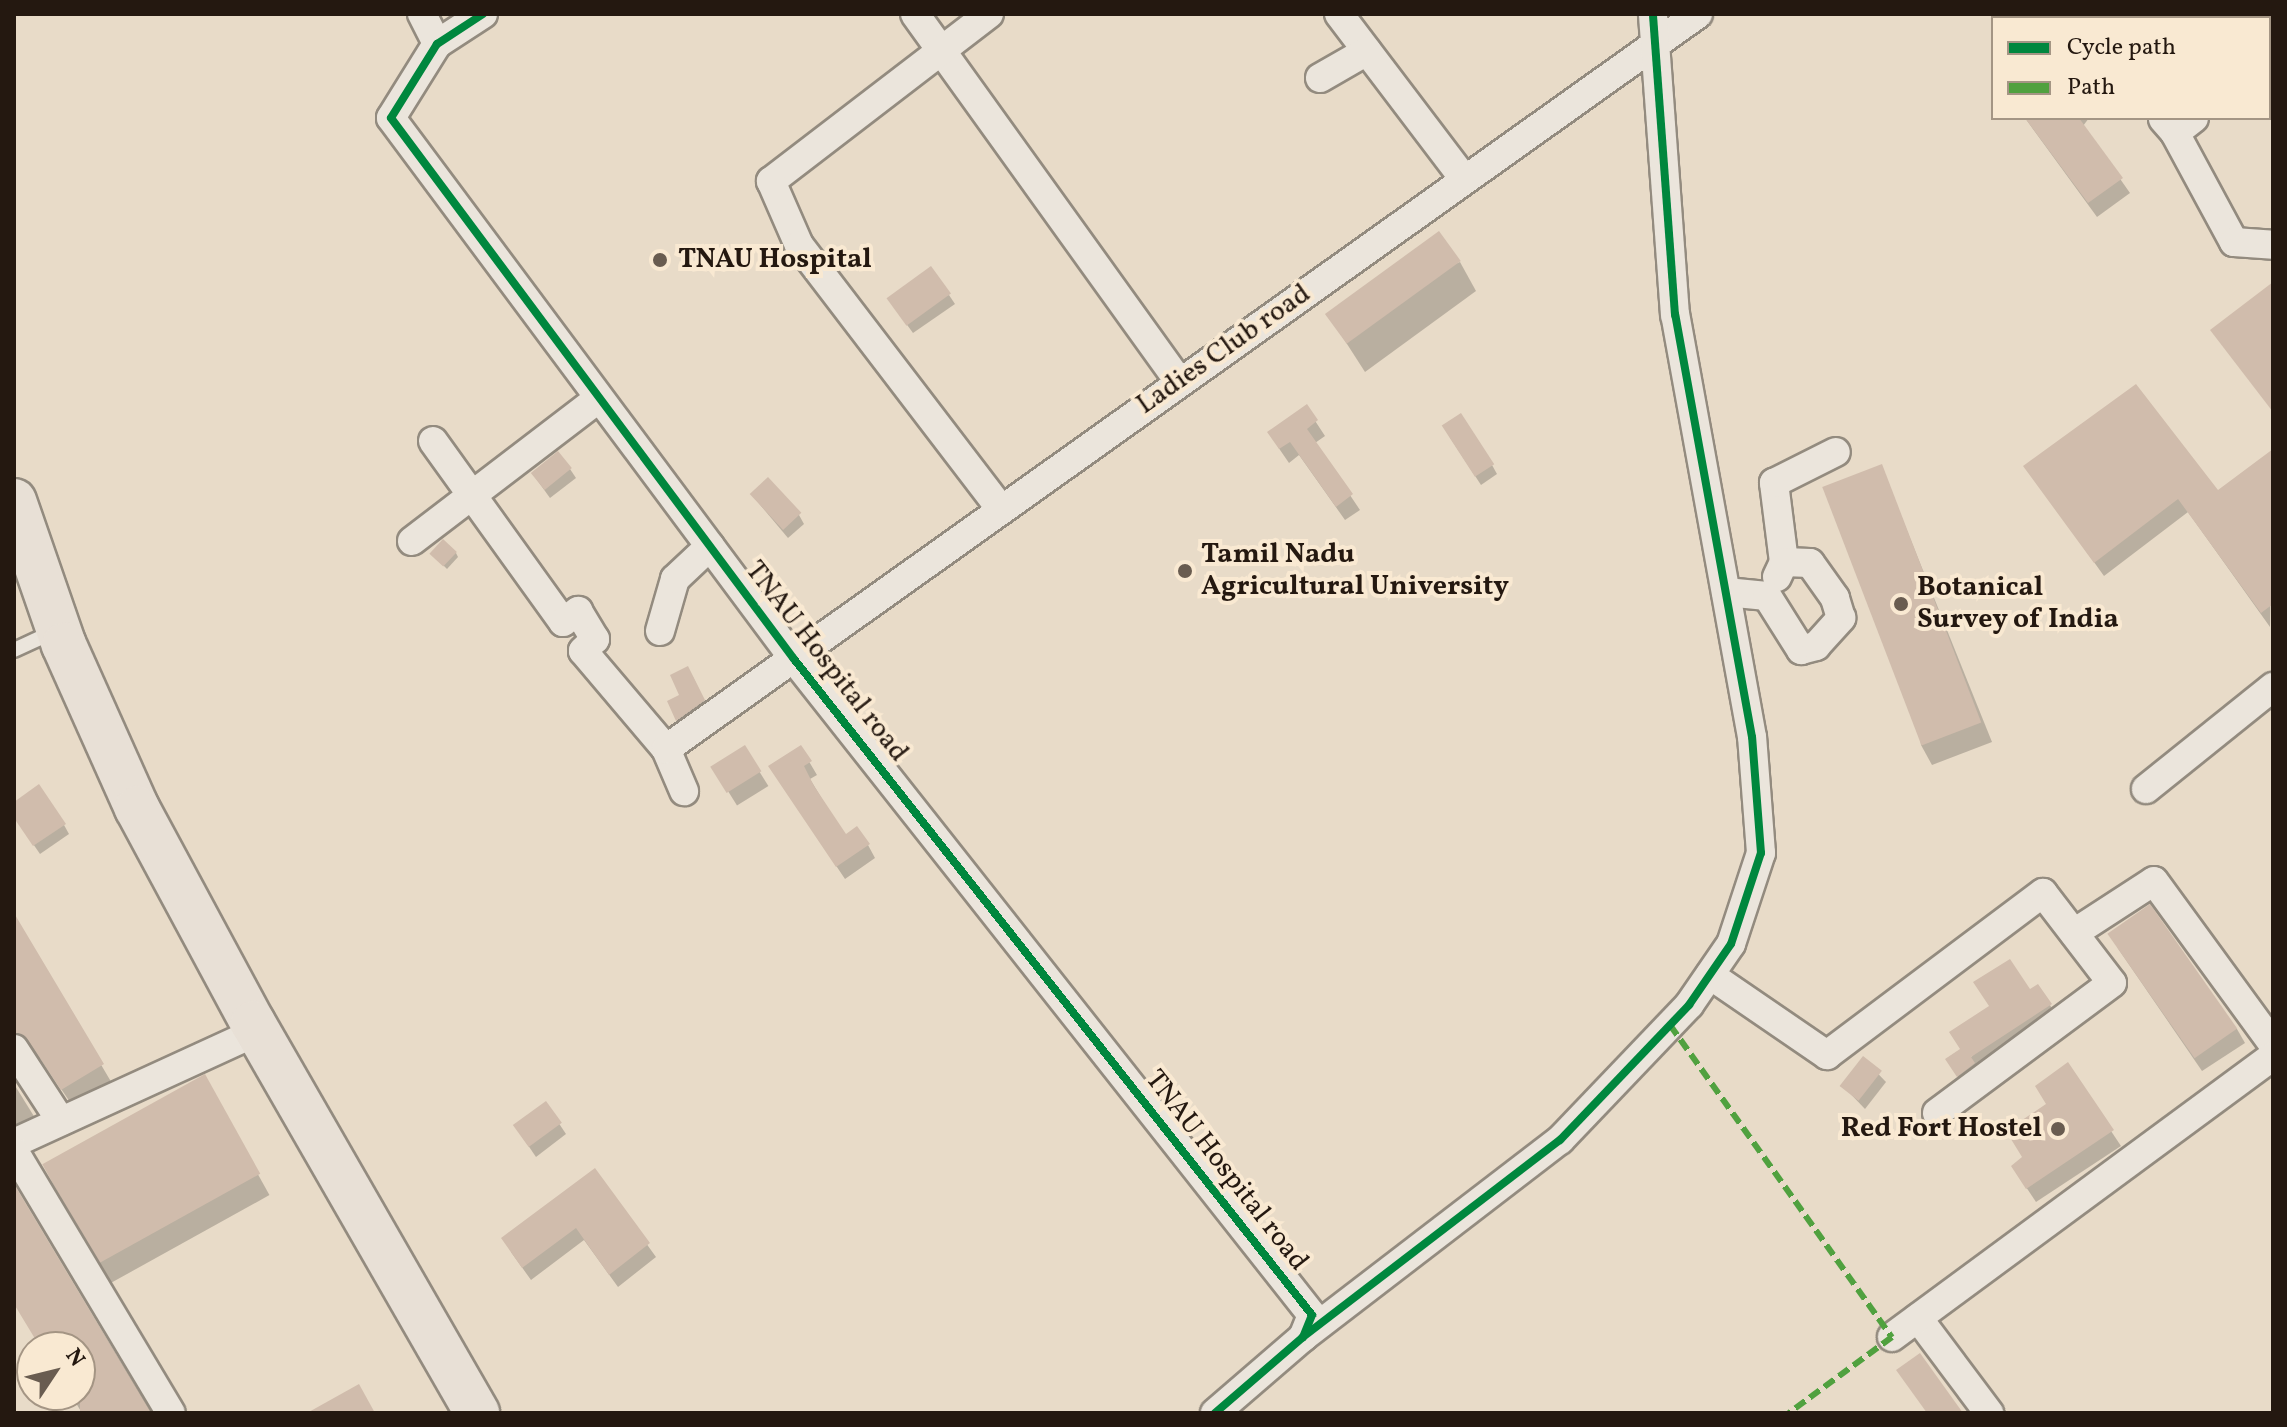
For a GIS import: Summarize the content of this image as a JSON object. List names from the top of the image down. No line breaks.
{"streets":{"street":["Ladies Club road","TNAU Hospital road"]},"crossings":[["Ladies Club road","TNAU Hospital road"]],"places":["TNAU Hospital","Tamil Nadu Agricultural University","Botanical Survey of India","Red Fort Hostel"],"legend":["Cycle path","Path"],"north":"top right"}
